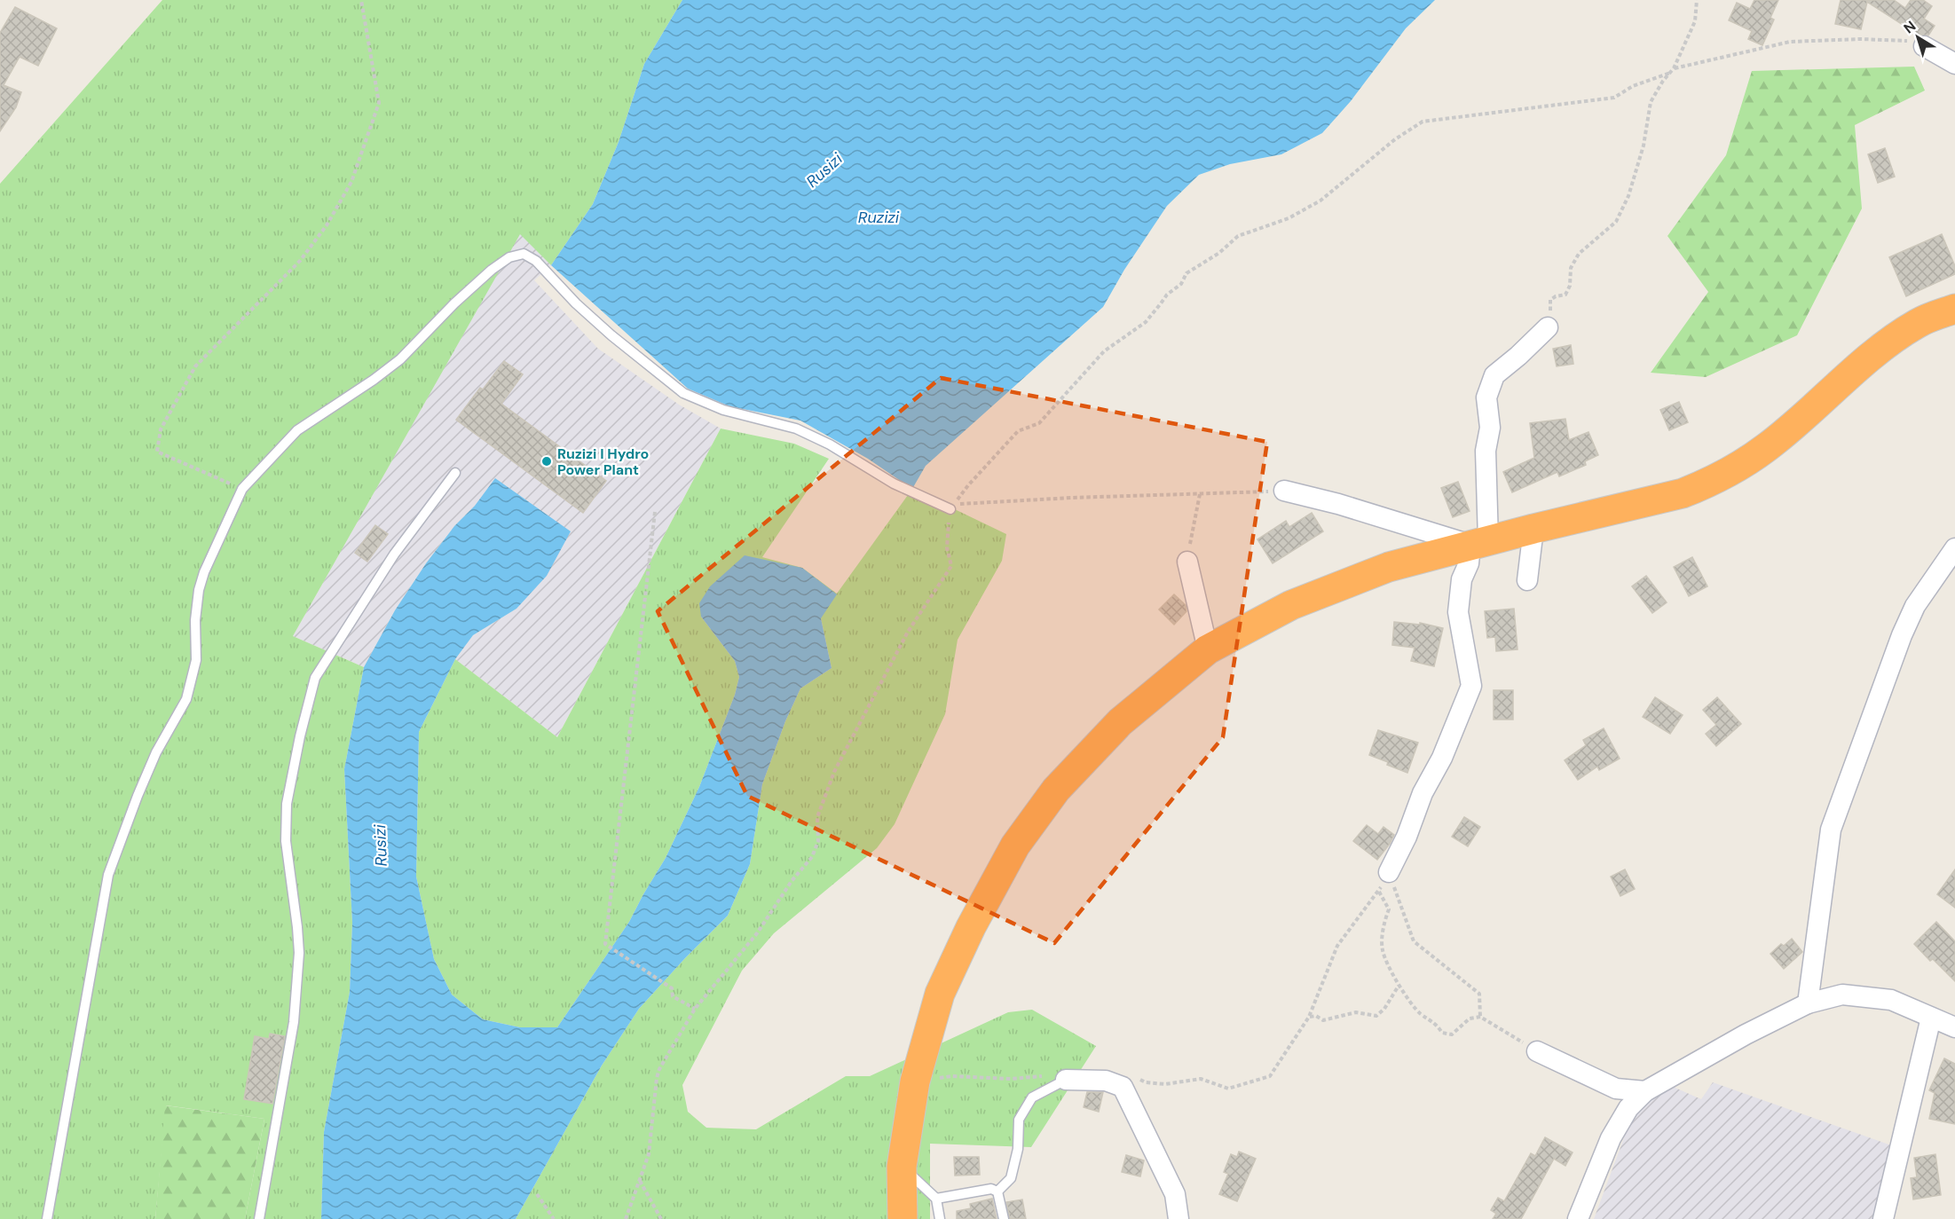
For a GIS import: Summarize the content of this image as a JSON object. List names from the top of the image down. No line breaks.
{"water":["Rusizi","Ruzizi"],"places":["Ruzizi I Hydro Power Plant"],"north":"top left"}
